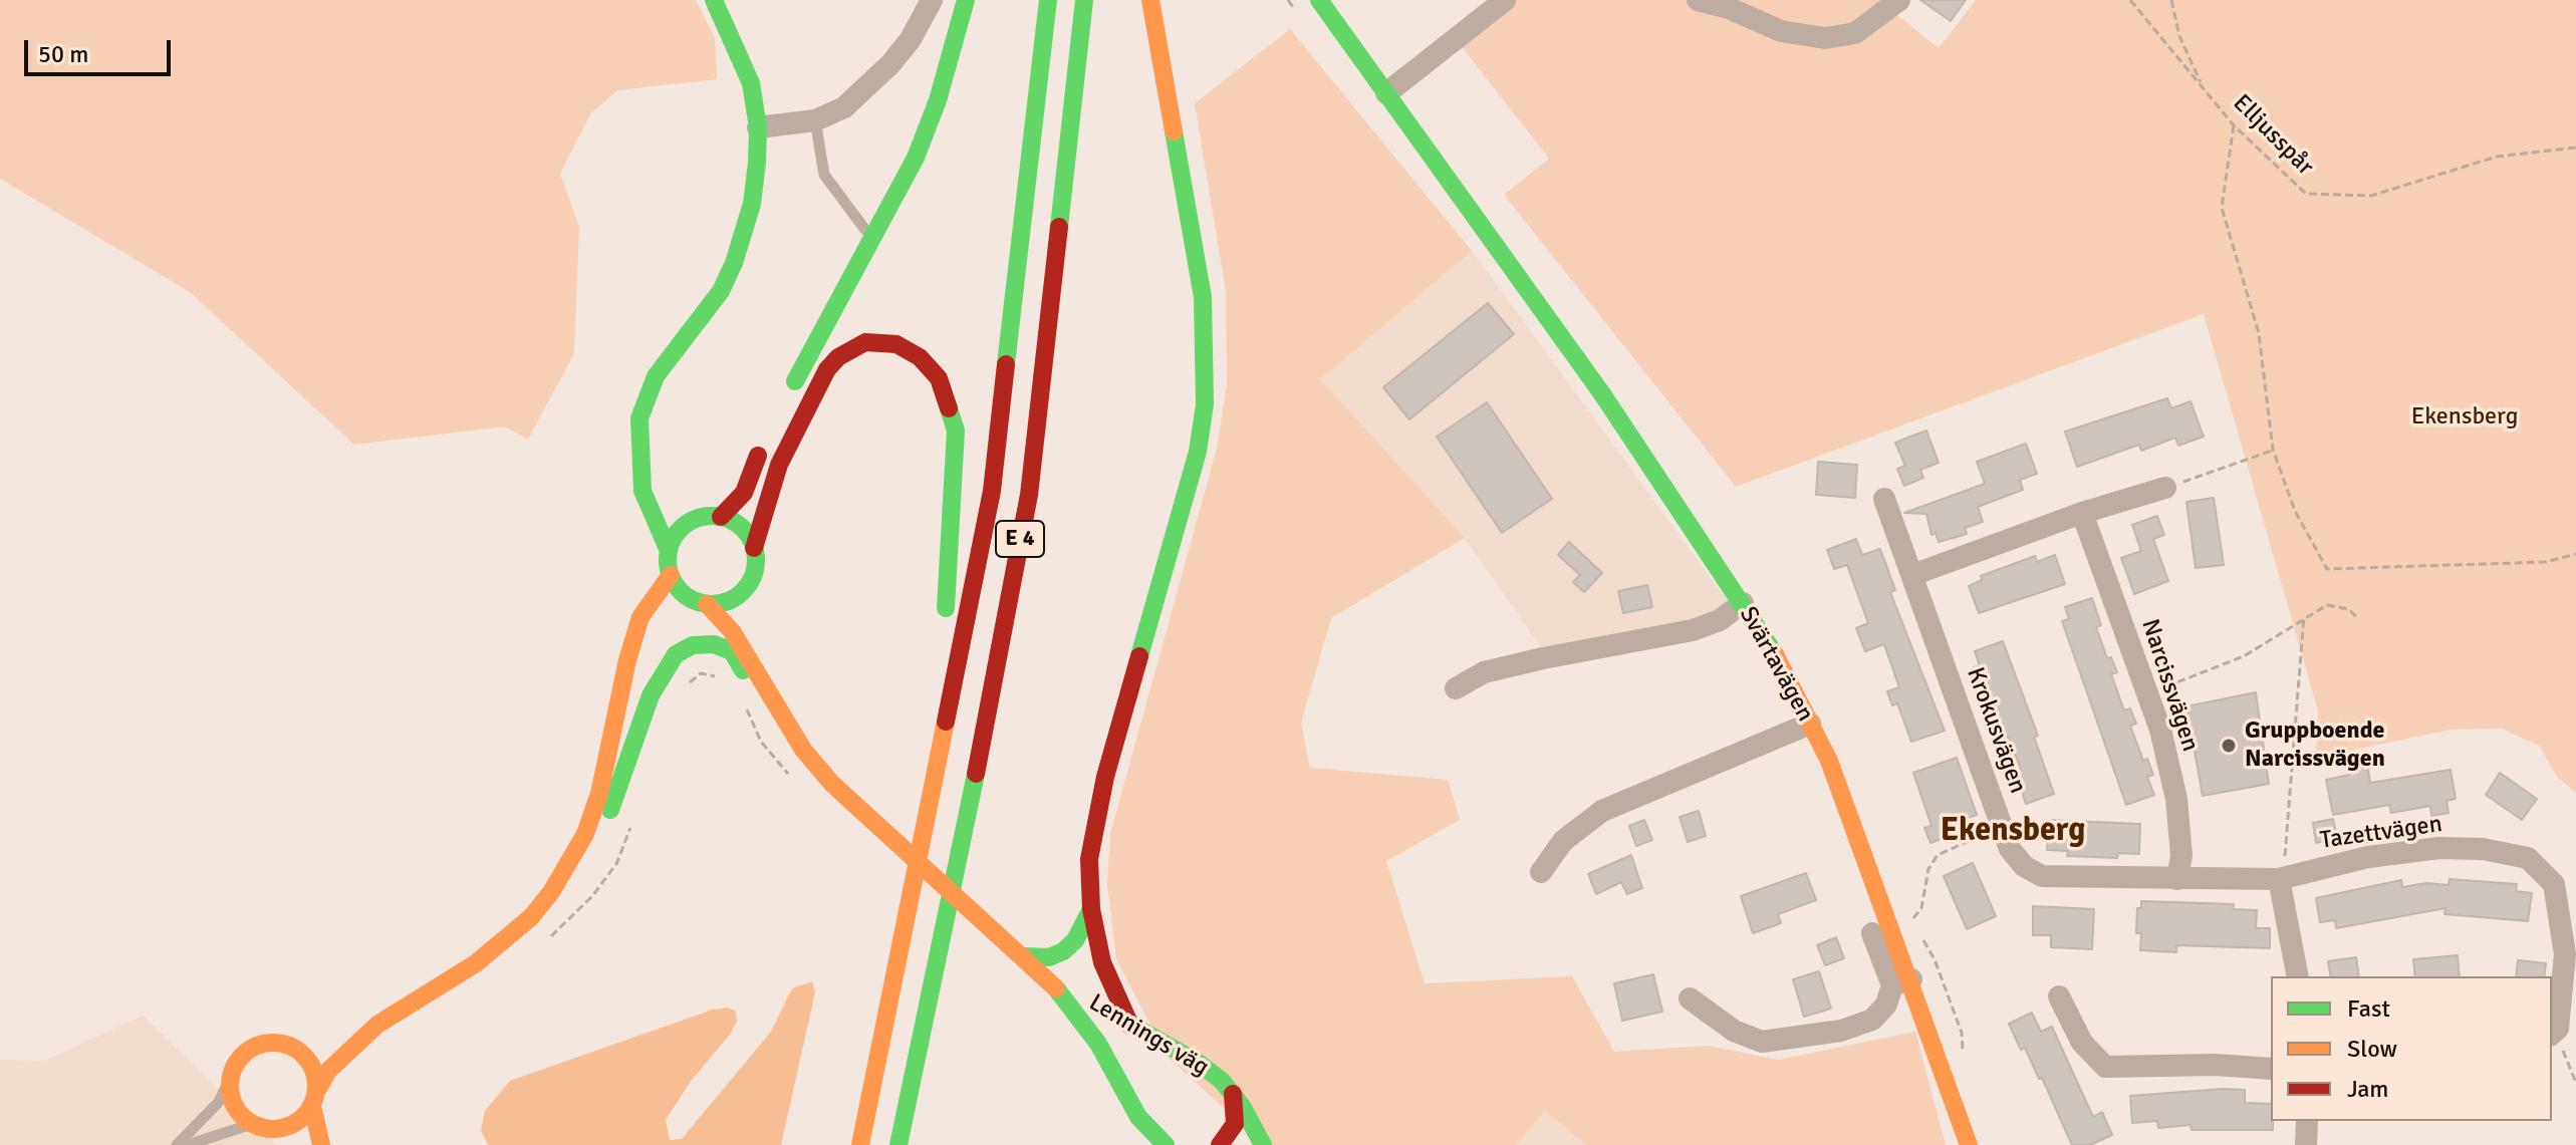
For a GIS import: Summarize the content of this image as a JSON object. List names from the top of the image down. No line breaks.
{"streets":{"main road":["E 4","Svärtavägen","Lennings väg"],"street":["Narcissvägen","Krokusvägen","Tazettvägen"],"path":["Elljusspår"]},"crossings":[["Narcissvägen","Krokusvägen"],["Krokusvägen","Tazettvägen"]],"districts":["Ekensberg"],"parks":["Ekensberg"],"places":["Gruppboende Narcissvägen"],"legend":["Fast","Slow","Jam"],"scale_bar":"50 m"}
